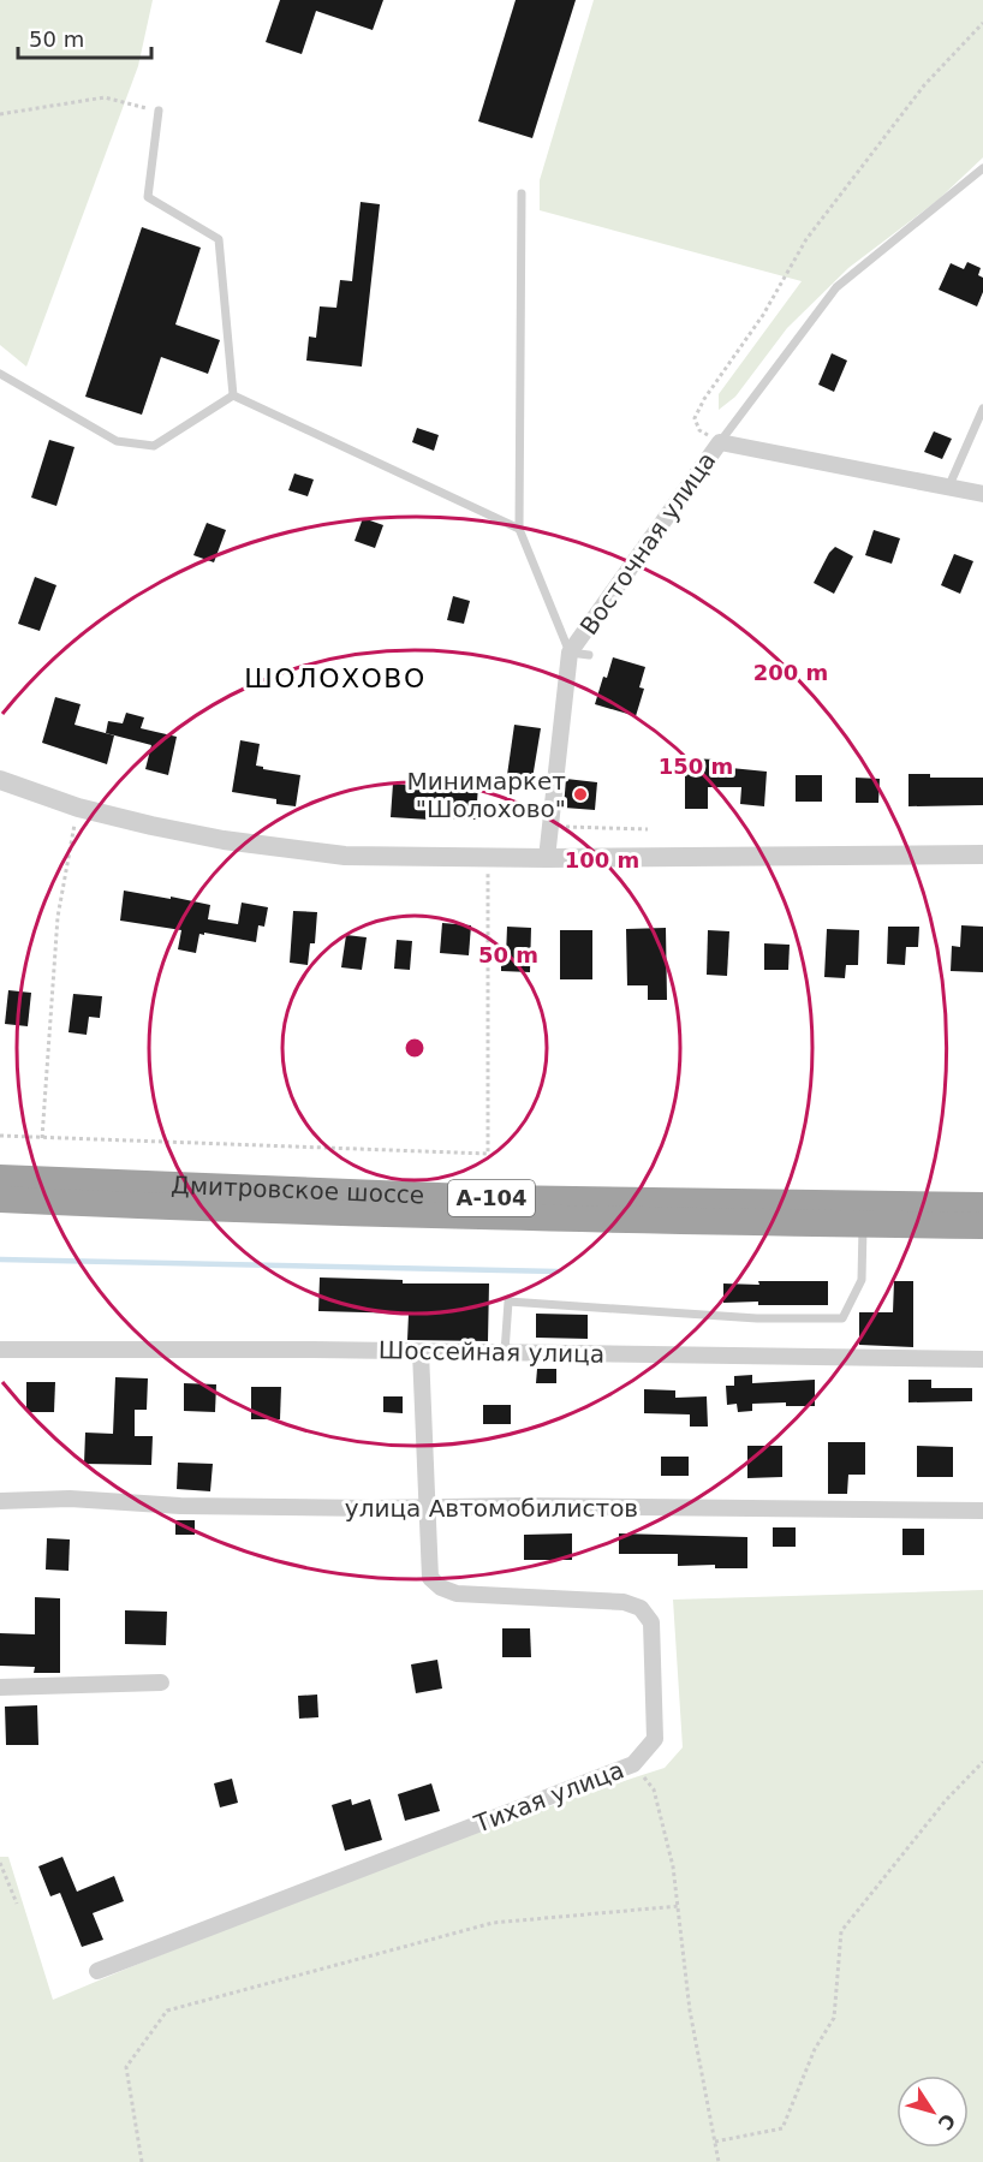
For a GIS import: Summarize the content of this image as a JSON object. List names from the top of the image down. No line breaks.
{"streets":{"highway":["Дмитровское шоссе","А-104"],"street":["Восточная улица","Шоссейная улица","улица Автомобилистов","Тихая улица"]},"crossings":[["Шоссейная улица","Тихая улица"],["улица Автомобилистов","Тихая улица"]],"districts":["ШОЛОХОВО"],"places":["Минимаркет \"Шолохово\""],"scale_bar":"50 m","north":"bottom right","rings":["200 m","150 m","100 m","50 m"]}
